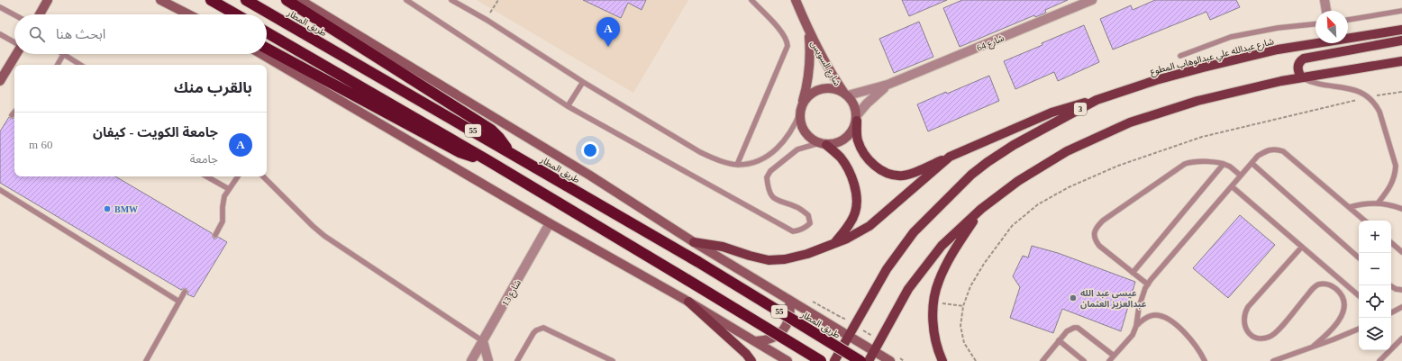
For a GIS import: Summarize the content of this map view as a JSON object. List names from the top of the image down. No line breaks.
{"streets":{"highway":["طريق المطار","55"],"main road":["شارع عبدالله علي عبدالوهاب المطوع","شارع السويس","3"],"street":["شارع 64","شارع 13"]},"crossings":[["طريق المطار","شارع عبدالله علي عبدالوهاب المطوع"],["طريق المطار","3"],["شارع 64","شارع السويس"],["شارع عبدالله علي عبدالوهاب المطوع","3"]],"places":["BMW","عيسى عبد الله عبدالعزيز العثمان"],"north":"top left","page":{"search":"ابحث هنا","pins":"A","heading":"بالقرب منك","list":[{"mark":"A","name":"جامعة الكويت - كيفان","note":"جامعة","value":"60 m"}],"map_buttons":["+","−"]}}
